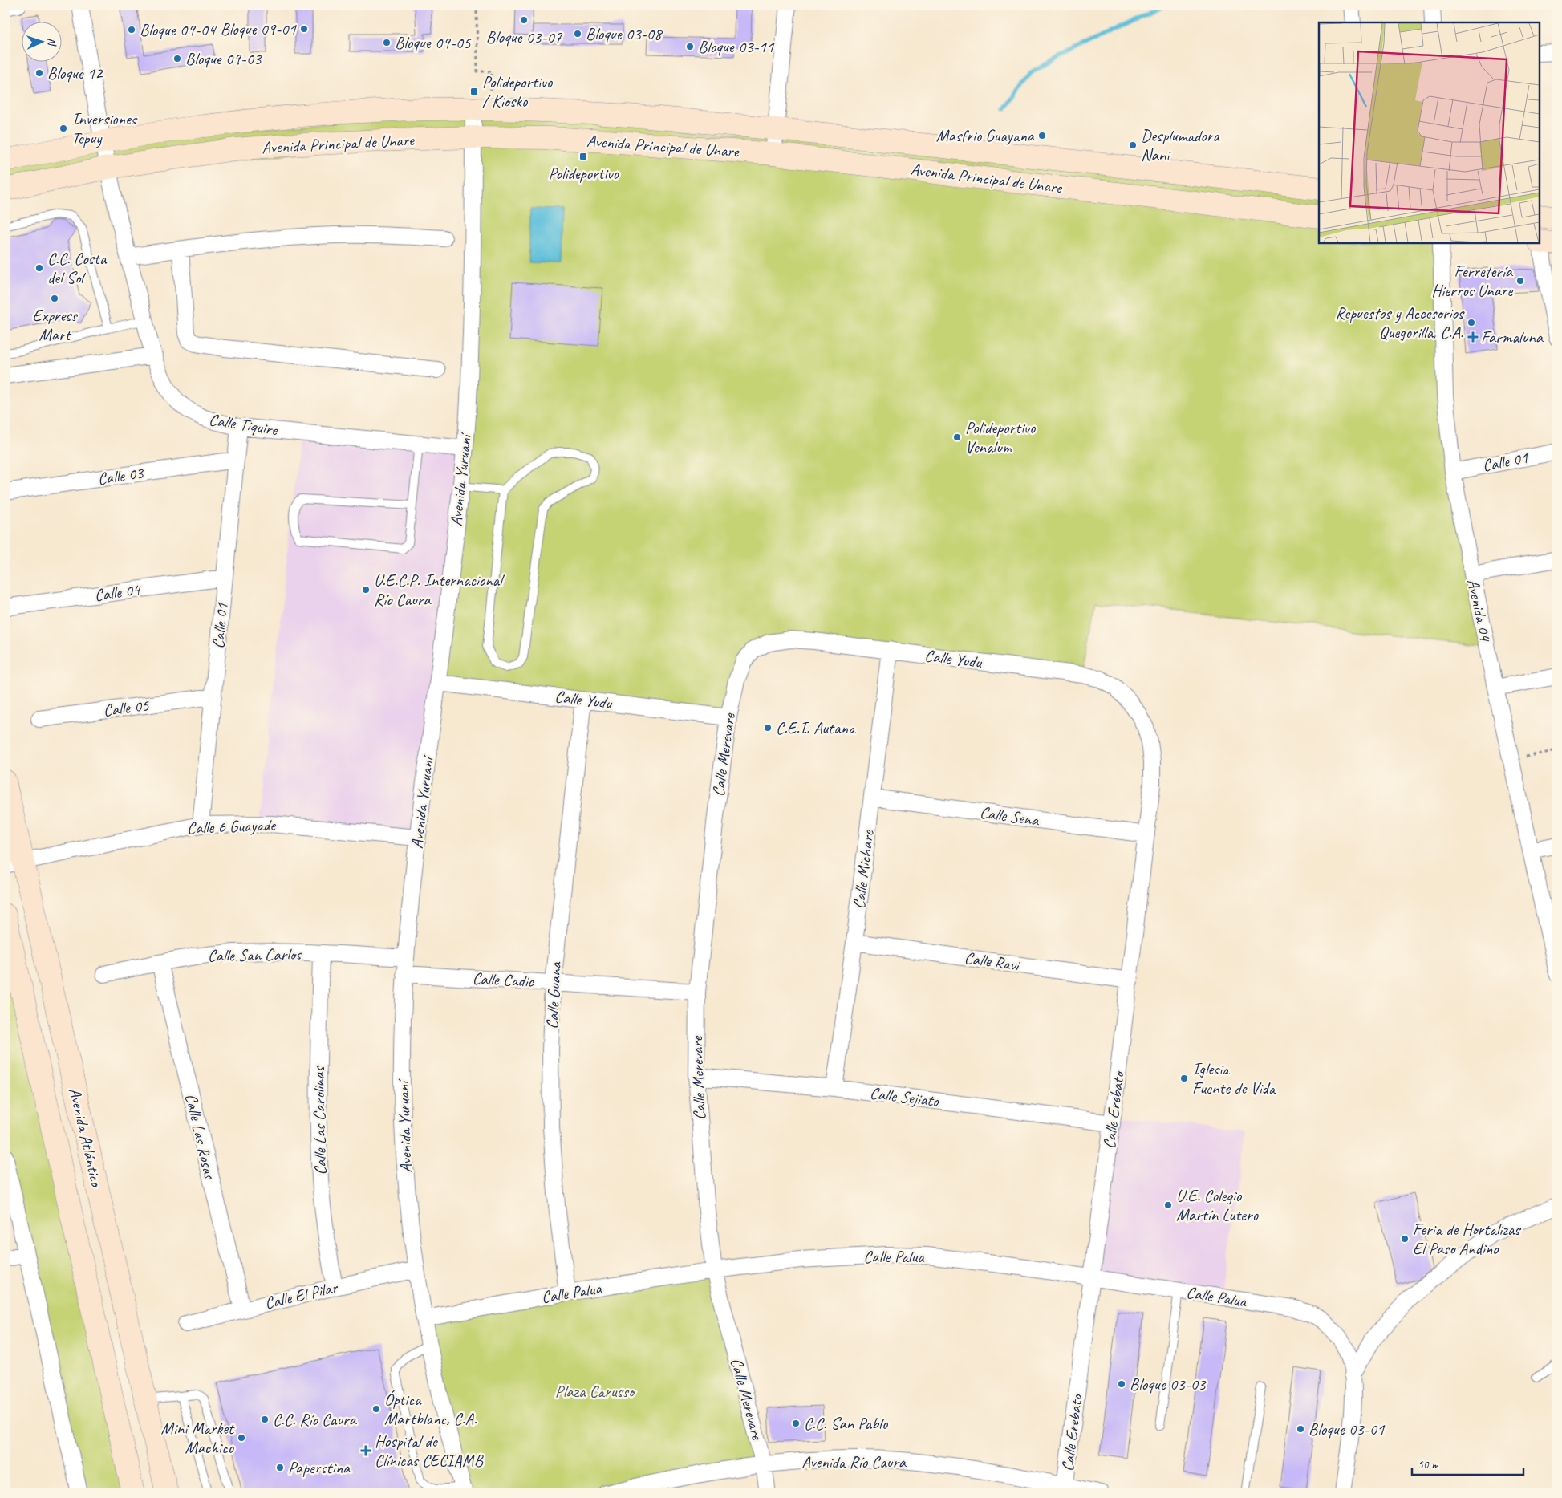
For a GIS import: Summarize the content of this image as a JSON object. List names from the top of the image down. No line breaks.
{"streets":{"street":["Avenida Principal de Unare","Calle Tiquire","Calle 01","Calle 03","Avenida Yuruaní","Calle 04","Avenida 04","Calle Yudu","Calle 05","Calle Merevare","Calle Sena","Calle 6 Guayade","Calle Michare","Calle San Carlos","Calle Ravi","Calle Cadic","Calle Guana","Calle Sejiato","Calle Erebato","Calle Las Carolinas","Calle Las Rosas","Avenida Atlántico","Calle Palua","Calle El Pilar","Avenida Río Caura"]},"crossings":[["Avenida Principal de Unare","Calle Tiquire"],["Avenida Principal de Unare","Avenida Yuruaní"],["Calle Tiquire","Calle 01"],["Calle Tiquire","Avenida Yuruaní"],["Calle 01","Calle 03"],["Calle 01","Calle 04"],["Calle 01","Avenida 04"],["Calle 01","Calle 05"],["Calle 01","Calle 6 Guayade"],["Avenida Yuruaní","Calle Yudu"],["Avenida Yuruaní","Calle 6 Guayade"],["Avenida Yuruaní","Calle San Carlos"],["Avenida Yuruaní","Calle Cadic"],["Avenida Yuruaní","Calle Palua"],["Avenida Yuruaní","Calle El Pilar"],["Calle Yudu","Calle Merevare"],["Calle Yudu","Calle Michare"],["Calle Yudu","Calle Guana"],["Calle Yudu","Calle Erebato"],["Calle Merevare","Calle Cadic"],["Calle Merevare","Calle Sejiato"],["Calle Merevare","Calle Palua"],["Calle Merevare","Avenida Río Caura"],["Calle Sena","Calle Michare"],["Calle Sena","Calle Erebato"],["Calle 6 Guayade","Avenida Atlántico"],["Calle Michare","Calle Ravi"],["Calle Michare","Calle Sejiato"],["Calle San Carlos","Calle Las Carolinas"],["Calle San Carlos","Calle Las Rosas"],["Calle Ravi","Calle Erebato"],["Calle Cadic","Calle Guana"],["Calle Guana","Calle Palua"],["Calle Sejiato","Calle Erebato"],["Calle Erebato","Calle Palua"],["Calle Erebato","Avenida Río Caura"],["Calle Las Carolinas","Calle El Pilar"],["Calle Las Rosas","Calle El Pilar"]],"parks":["Plaza Carusso"],"places":{"other":["Bloque 03-07","Bloque 09-01","Bloque 09-04","Bloque 03-08","Bloque 09-05","Bloque 03-11","Bloque 09-03","Bloque 12","Inversiones Tepuy","Masfrio Guayana","Desplumadora Nani","C.C. Costa del Sol","Ferretería Hierros Unare","Express Mart","Repuestos y Accesorios Quegorilla, C.A.","Polideportivo Venalum","U.E.C.P. Internacional Río Caura","C.E.I. Autana","Iglesia Fuente de Vida","U.E. Colegio Martín Lutero","Feria de Hortalizas El Paso Andino","Bloque 03-03","Óptica Martblanc, C.A.","C.C. Río Caura","C.C. San Pablo","Bloque 03-01","Mini Market Machico","Paperstina"],"transit":["Polideportivo / Kiosko","Polideportivo"],"health":["Farmaluna","Hospital de Clínicas CECIAMB"]},"scale_bar":"50 m","north":"right"}
